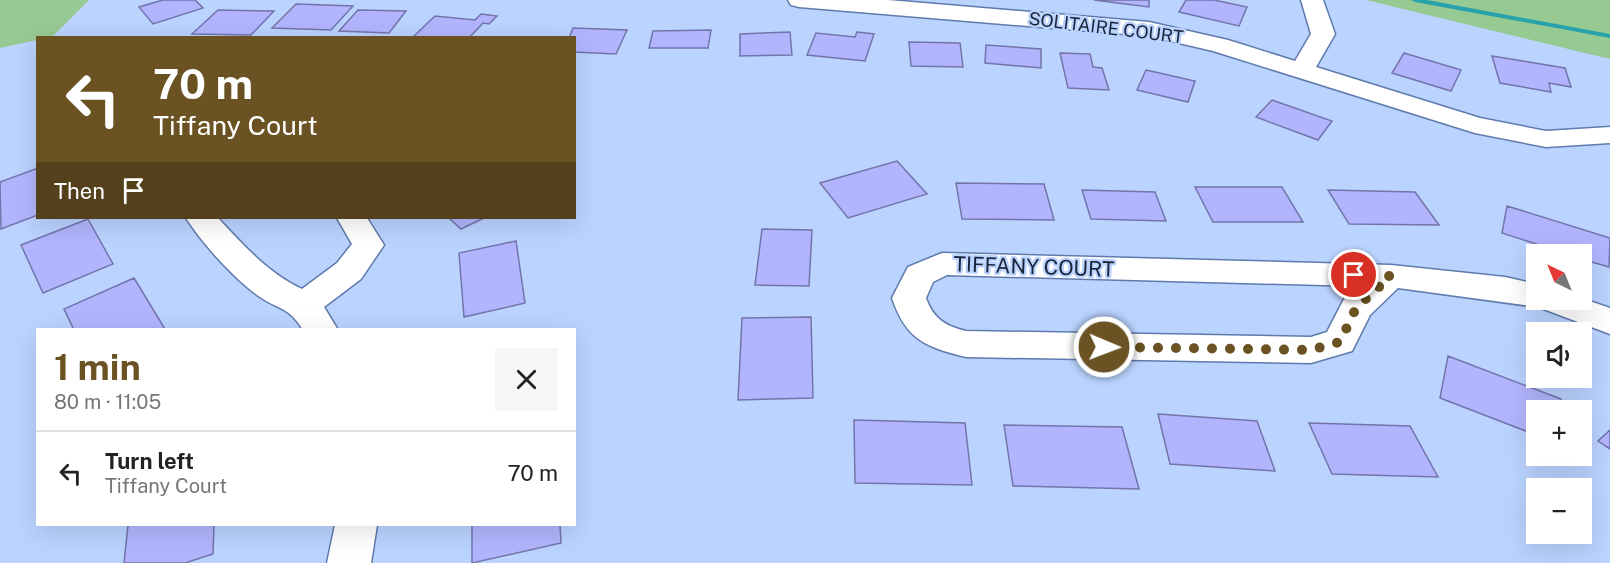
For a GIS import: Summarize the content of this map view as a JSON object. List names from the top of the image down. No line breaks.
{"streets":{"street":["SOLITAIRE COURT","TIFFANY COURT"]},"north":"top left","page":{"turn":["70 m","Tiffany Court"],"then":"Then","map_buttons":["+","−"],"heading":["1 min","80 m · 11:05"],"list":[{"name":"Turn left","note":"Tiffany Court","value":"70 m"}]}}
